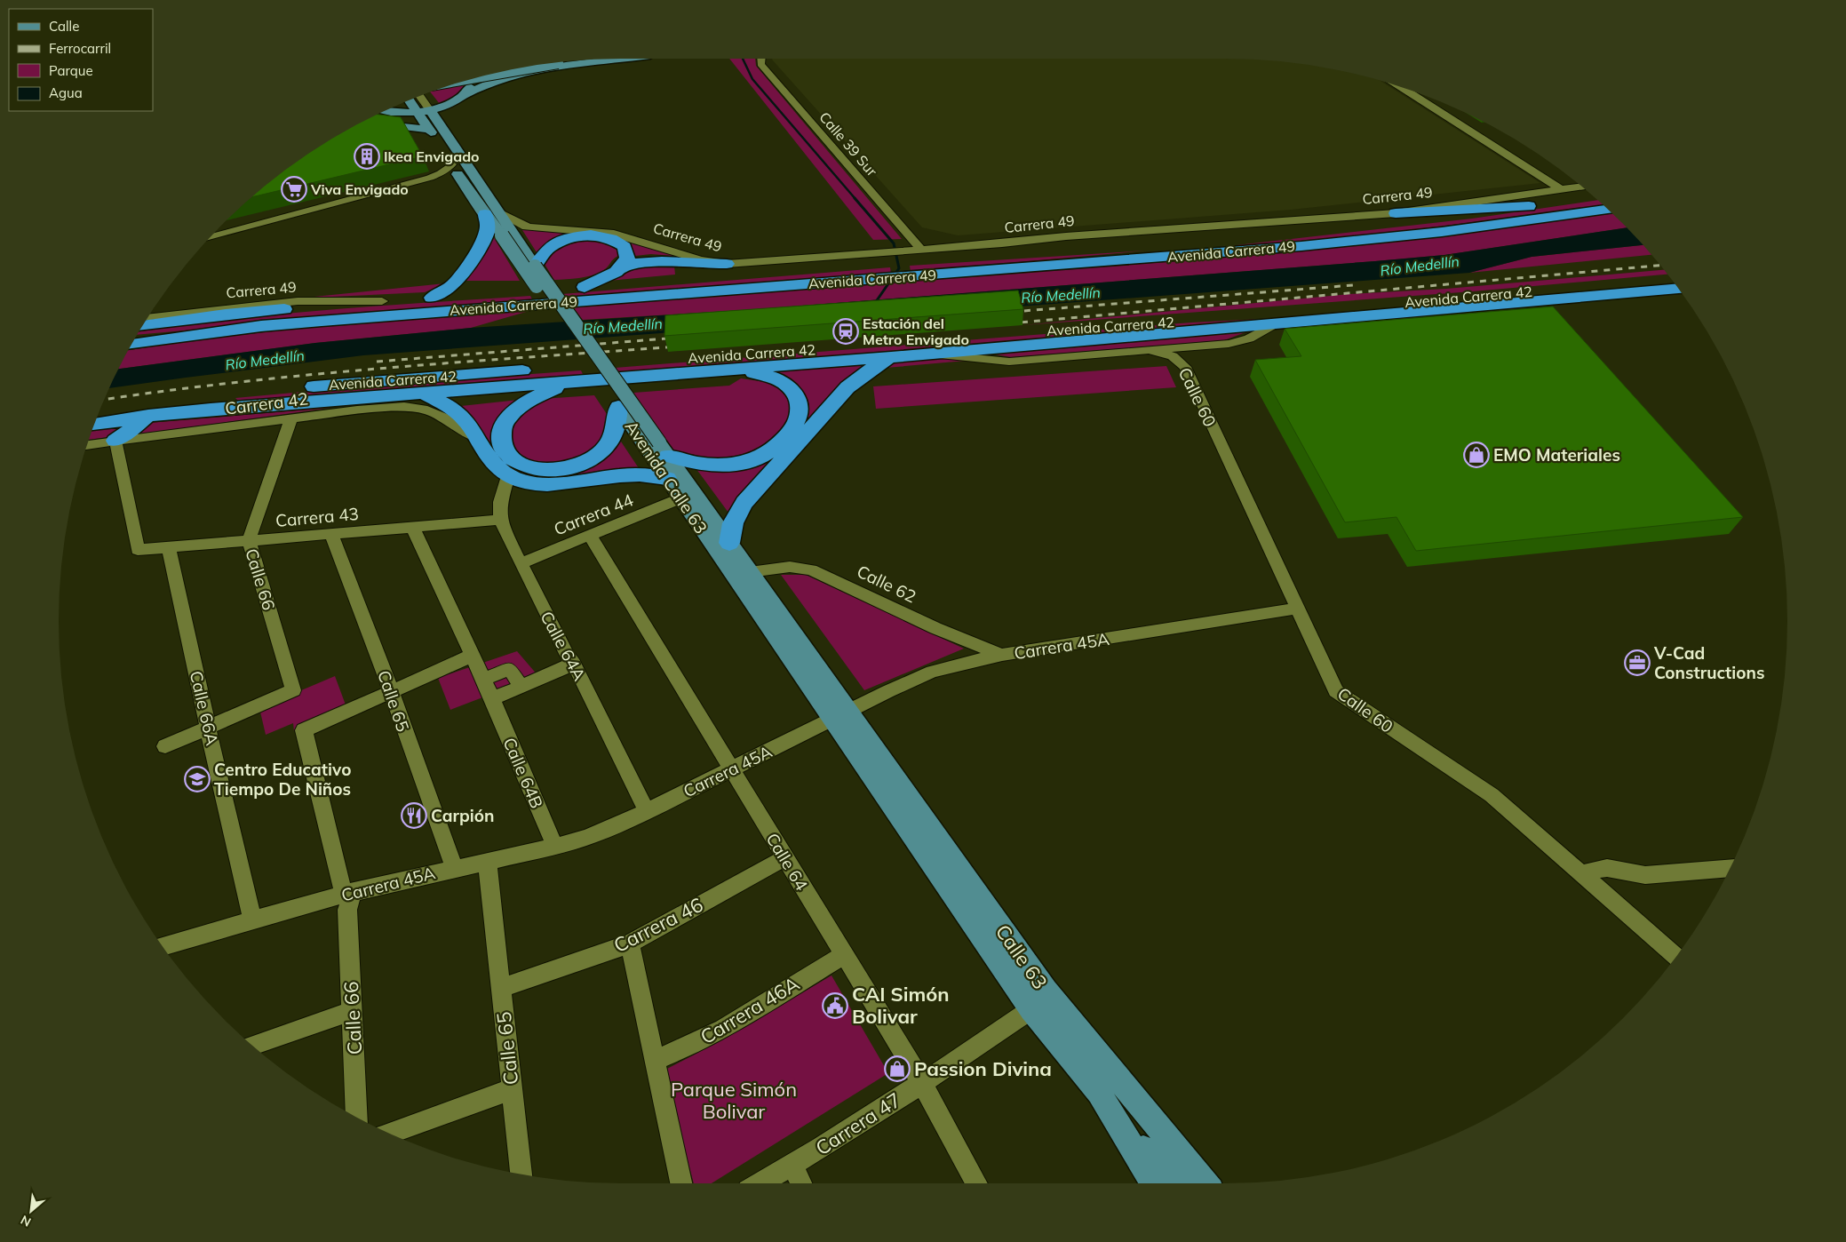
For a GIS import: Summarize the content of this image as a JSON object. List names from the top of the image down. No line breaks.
{"streets":{"highway":["Avenida Carrera 49","Avenida Carrera 42"],"main road":["Avenida Calle 63","Calle 63"],"street":["Calle 39 Sur","Carrera 49","Calle 60","Carrera 42","Carrera 44","Carrera 43","Calle 66","Calle 62","Calle 64A","Carrera 45A","Calle 65","Calle 66A","Calle 64B","Calle 64","Carrera 46","Carrera 46A","Carrera 47"]},"crossings":[["Calle 39 Sur","Carrera 49"],["Carrera 49","Avenida Carrera 49"],["Carrera 49","Avenida Calle 63"],["Avenida Carrera 42","Calle 60"],["Calle 60","Carrera 45A"],["Carrera 42","Carrera 43"],["Carrera 42","Calle 66"],["Avenida Calle 63","Carrera 44"],["Avenida Calle 63","Calle 62"],["Avenida Calle 63","Carrera 45A"],["Avenida Calle 63","Calle 63"],["Carrera 44","Calle 64A"],["Carrera 44","Calle 64"],["Carrera 43","Calle 66"],["Carrera 43","Calle 64A"],["Carrera 43","Calle 65"],["Carrera 43","Calle 66A"],["Calle 66","Carrera 45A"],["Calle 66","Calle 65"],["Calle 66","Calle 66A"],["Calle 62","Carrera 45A"],["Calle 64A","Carrera 45A"],["Carrera 45A","Calle 65"],["Carrera 45A","Calle 66A"],["Carrera 45A","Calle 64B"],["Carrera 45A","Calle 64"],["Carrera 45A","Calle 63"],["Calle 65","Carrera 46"],["Calle 64","Carrera 46"],["Calle 64","Carrera 46A"],["Calle 64","Carrera 47"],["Calle 63","Carrera 47"]],"water":["Río Medellín"],"parks":["Parque Simón Bolivar"],"places":{"building":["Ikea Envigado"],"supermarket":["Viva Envigado"],"station":["Estación del Metro Envigado"],"shop":["EMO Materiales","Passion Divina"],"office":["V-Cad Constructions"],"school or university":["Centro Educativo Tiempo De Niños"],"restaurant":["Carpión"],"public building":["CAI Simón Bolivar"]},"legend":["Calle","Ferrocarril","Parque","Agua"],"north":"bottom left"}
